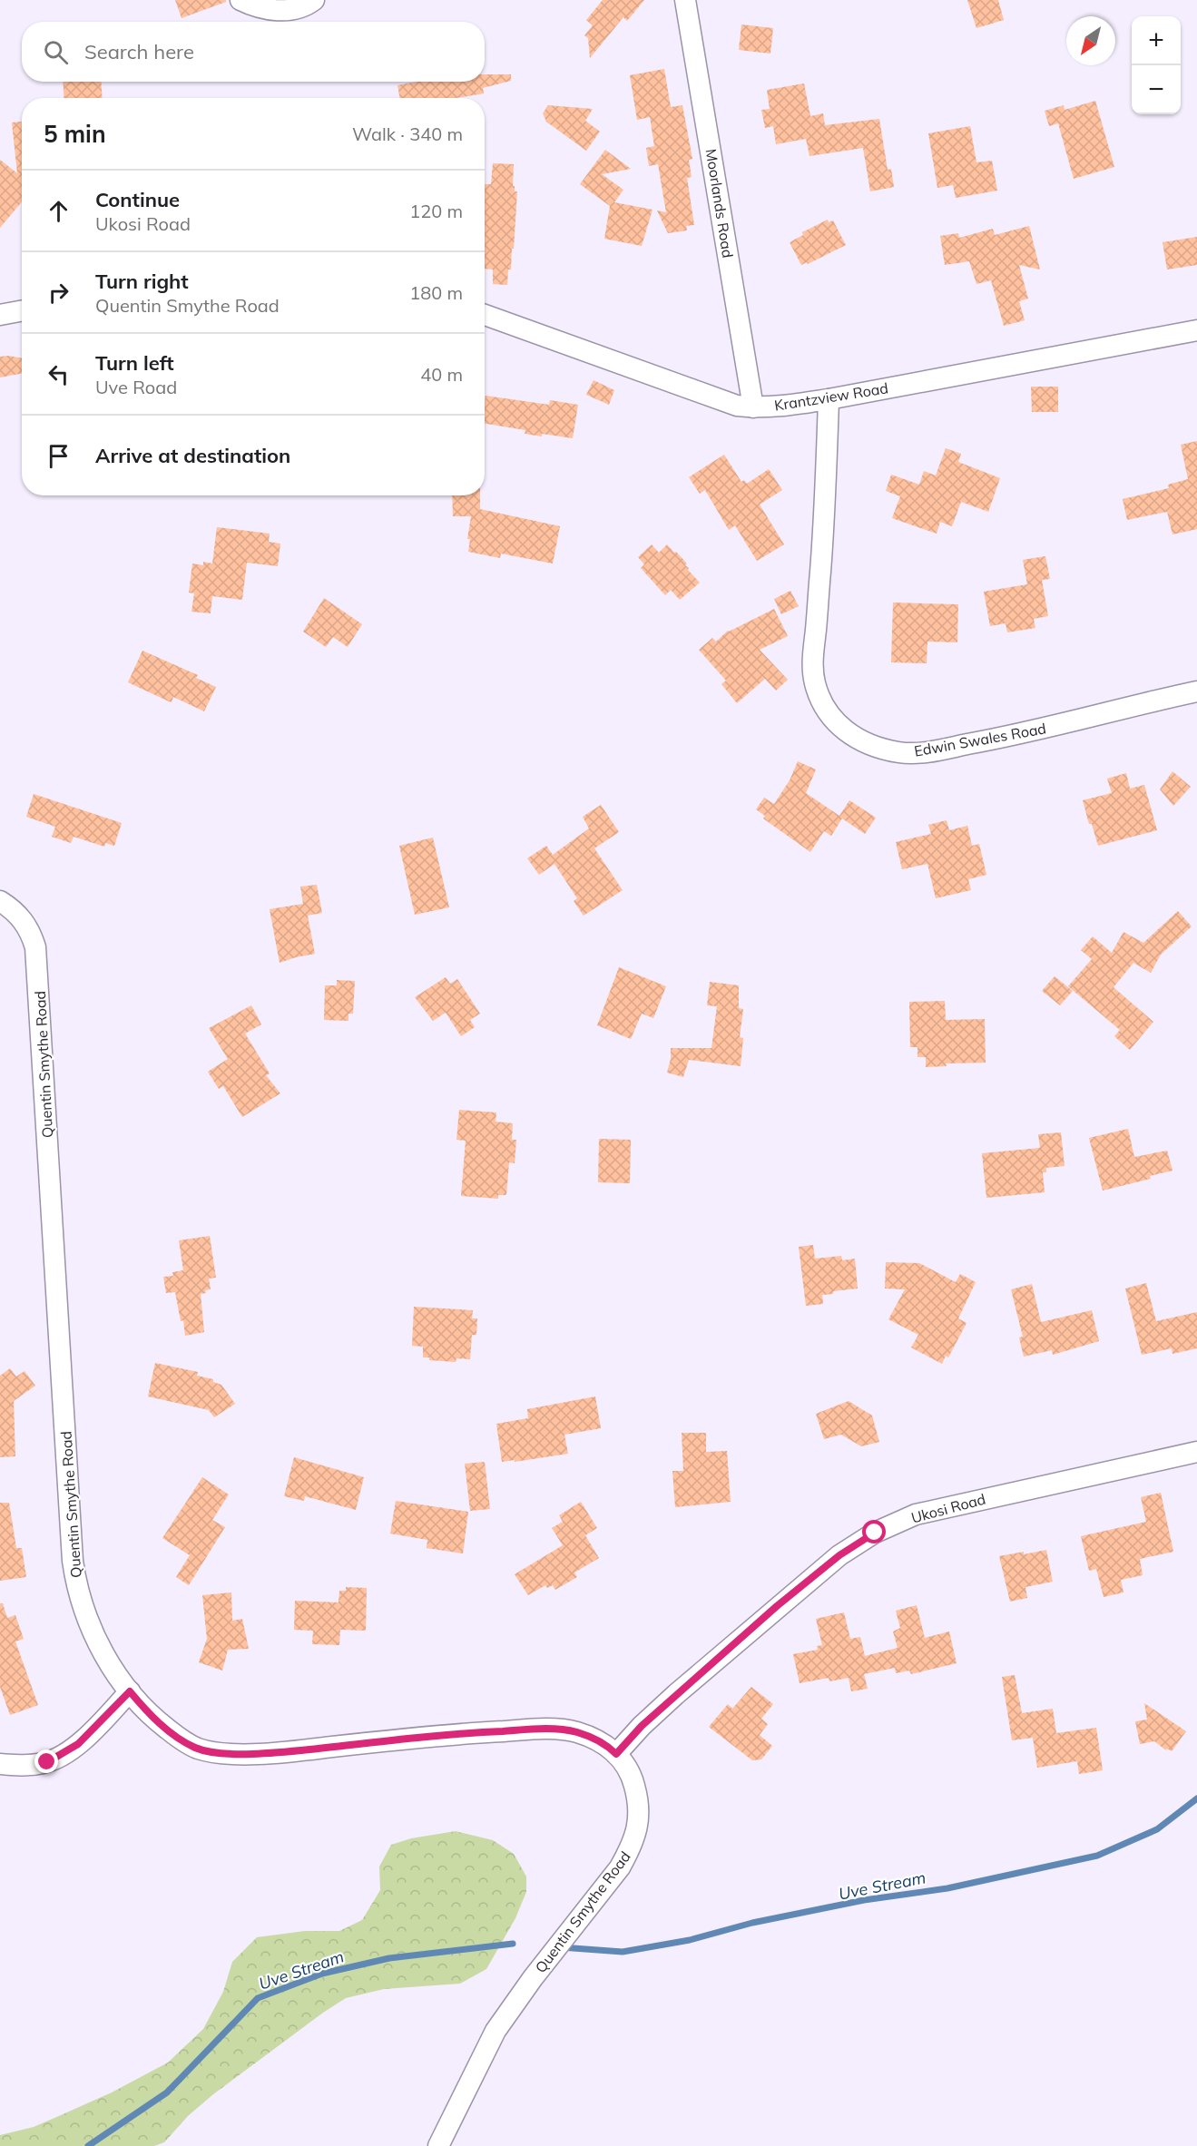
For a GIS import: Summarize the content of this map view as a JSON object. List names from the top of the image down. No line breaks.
{"streets":{"street":["Moorlands Road","Krantzview Road","Edwin Swales Road","Quentin Smythe Road","Ukosi Road"]},"crossings":[["Moorlands Road","Krantzview Road"],["Krantzview Road","Edwin Swales Road"],["Quentin Smythe Road","Ukosi Road"]],"water":["Uve Stream"],"north":"bottom left","page":{"map_buttons":["+","−"],"search":"Search here","heading":["5 min","Walk · 340 m"],"list":[["Continue","Ukosi Road","120 m"],["Turn right","Quentin Smythe Road","180 m"],["Turn left","Uve Road","40 m"],"Arrive at destination"]}}
